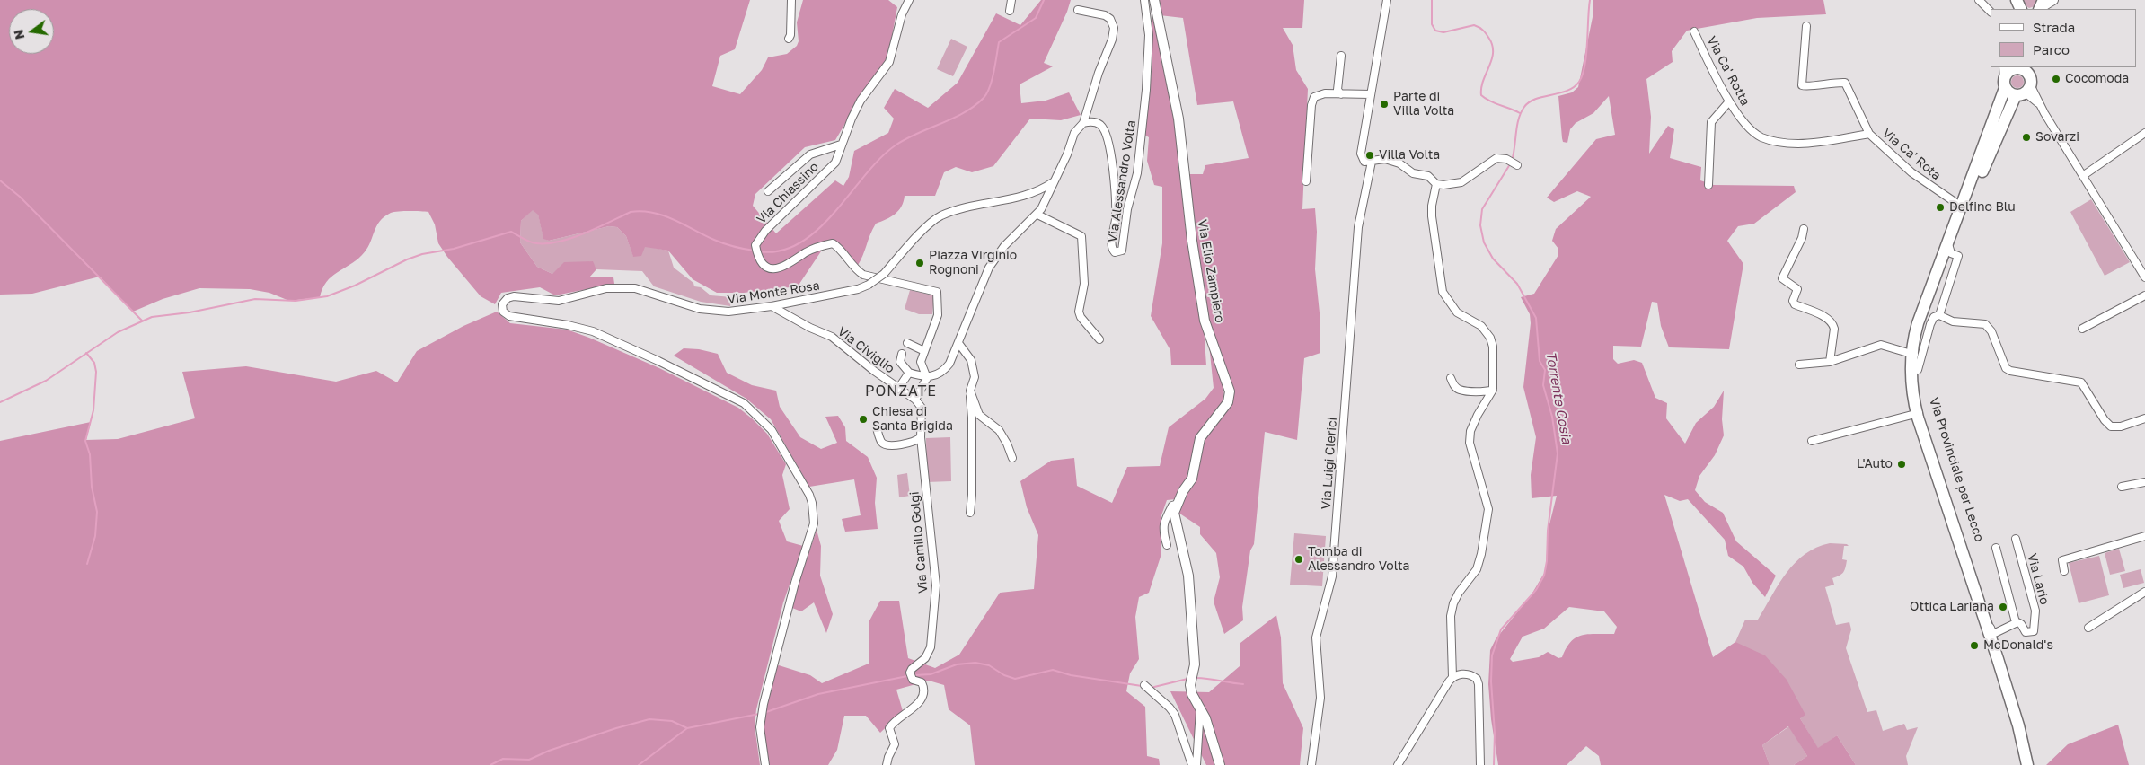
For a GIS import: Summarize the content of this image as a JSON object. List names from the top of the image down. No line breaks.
{"streets":{"main road":["Via Provinciale per Lecco"],"street":["Via Ca' Rotta","Via Ca' Rota","Via Alessandro Volta","Via Chiassino","Via Elio Zampiero","Via Monte Rosa","Via Civiglio","Via Luigi Clerici","Via Camillo Golgi","Via Lario"]},"crossings":[["Via Ca' Rotta","Via Ca' Rota"],["Via Ca' Rota","Via Provinciale per Lecco"],["Via Monte Rosa","Via Civiglio"],["Via Civiglio","Via Camillo Golgi"]],"districts":["PONZATE"],"water":["Torrente Cosia"],"places":["Cocomoda","Parte di Villa Volta","Sovarzi","Villa Volta","Delfino Blu","Piazza Virginio Rognoni","Chiesa di Santa Brigida","L'Auto","Tomba di Alessandro Volta","Ottica Lariana","McDonald's"],"legend":["Strada","Parco"],"north":"left"}
